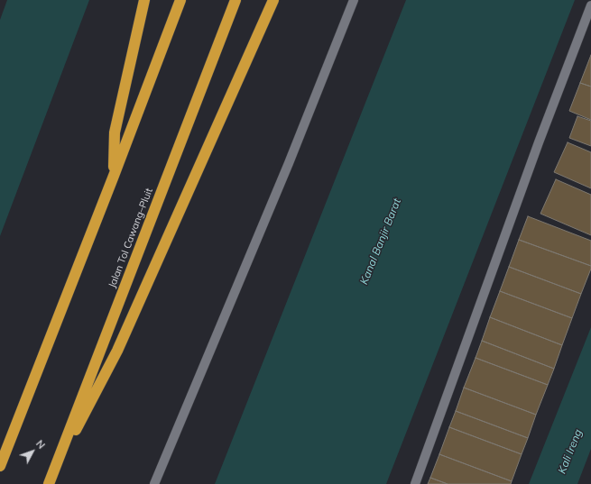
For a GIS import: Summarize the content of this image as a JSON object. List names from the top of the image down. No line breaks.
{"streets":{"highway":["Jalan Tol Cawang–Pluit"]},"water":["Kanal Banjir Barat","Kali Ireng"],"north":"top right"}
